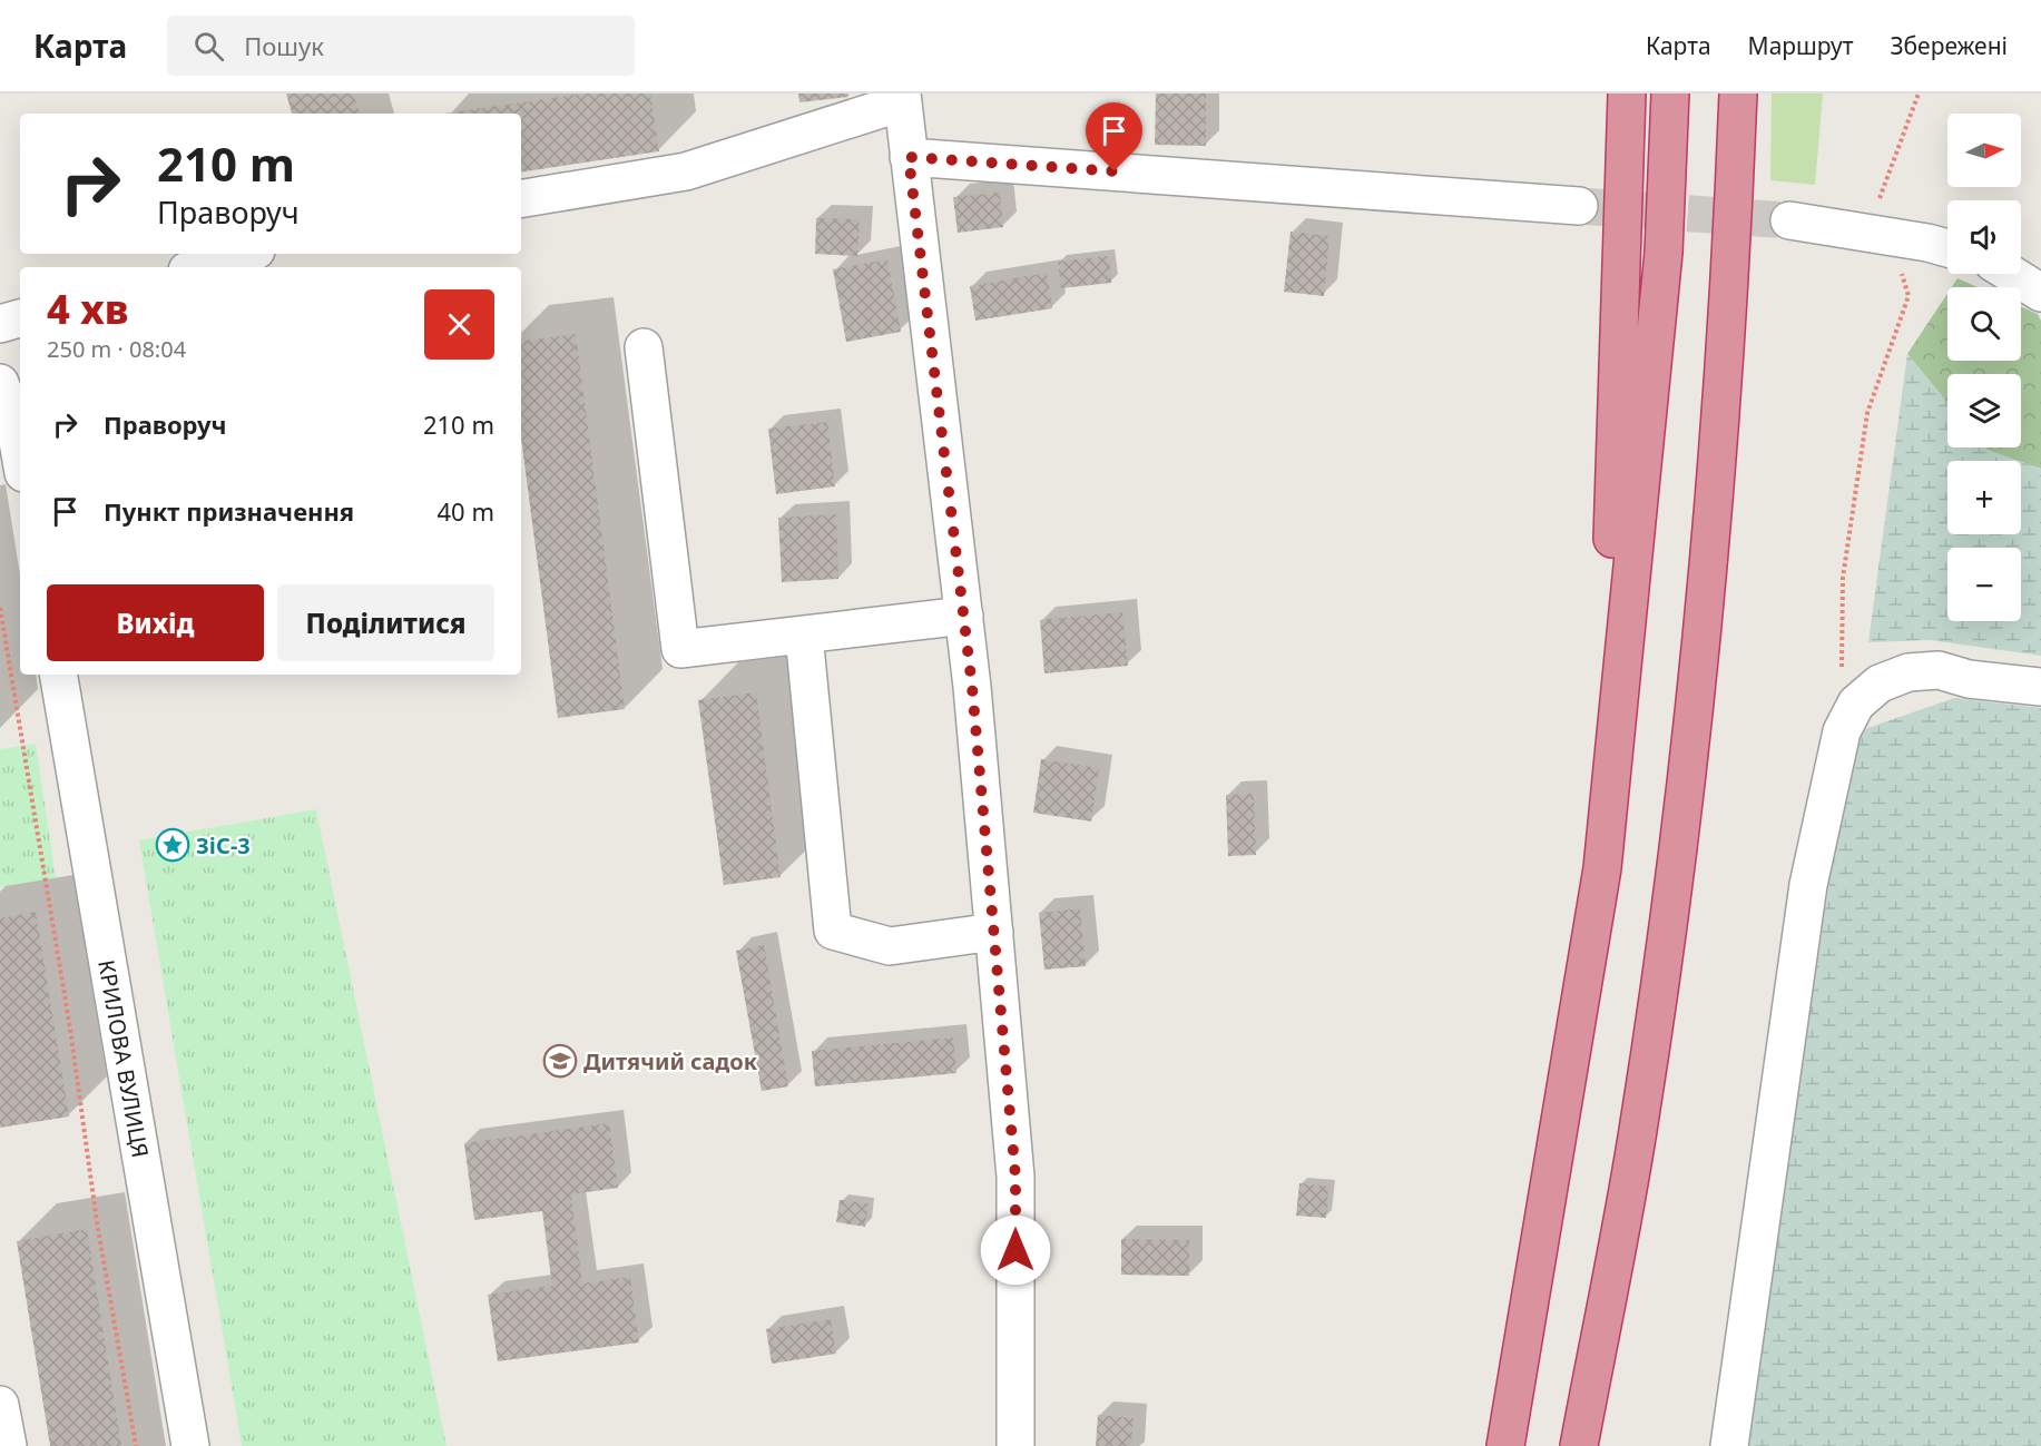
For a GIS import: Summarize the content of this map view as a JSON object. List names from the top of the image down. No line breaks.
{"streets":{"street":["КРИЛОВА ВУЛИЦЯ"]},"places":{"place":["ЗіС-3"],"school or university":["Дитячий садок"]},"north":"right","page":{"header":"Карта","search":"Пошук","nav":["Карта","Маршрут","Збережені"],"map_buttons":["+","−"],"turn":["210 m","Праворуч"],"heading":["4 хв","250 m · 08:04"],"list":[{"name":"Праворуч","value":"210 m"},{"name":"Пункт призначення","value":"40 m"}],"buttons":["Вихід","Поділитися"]}}
